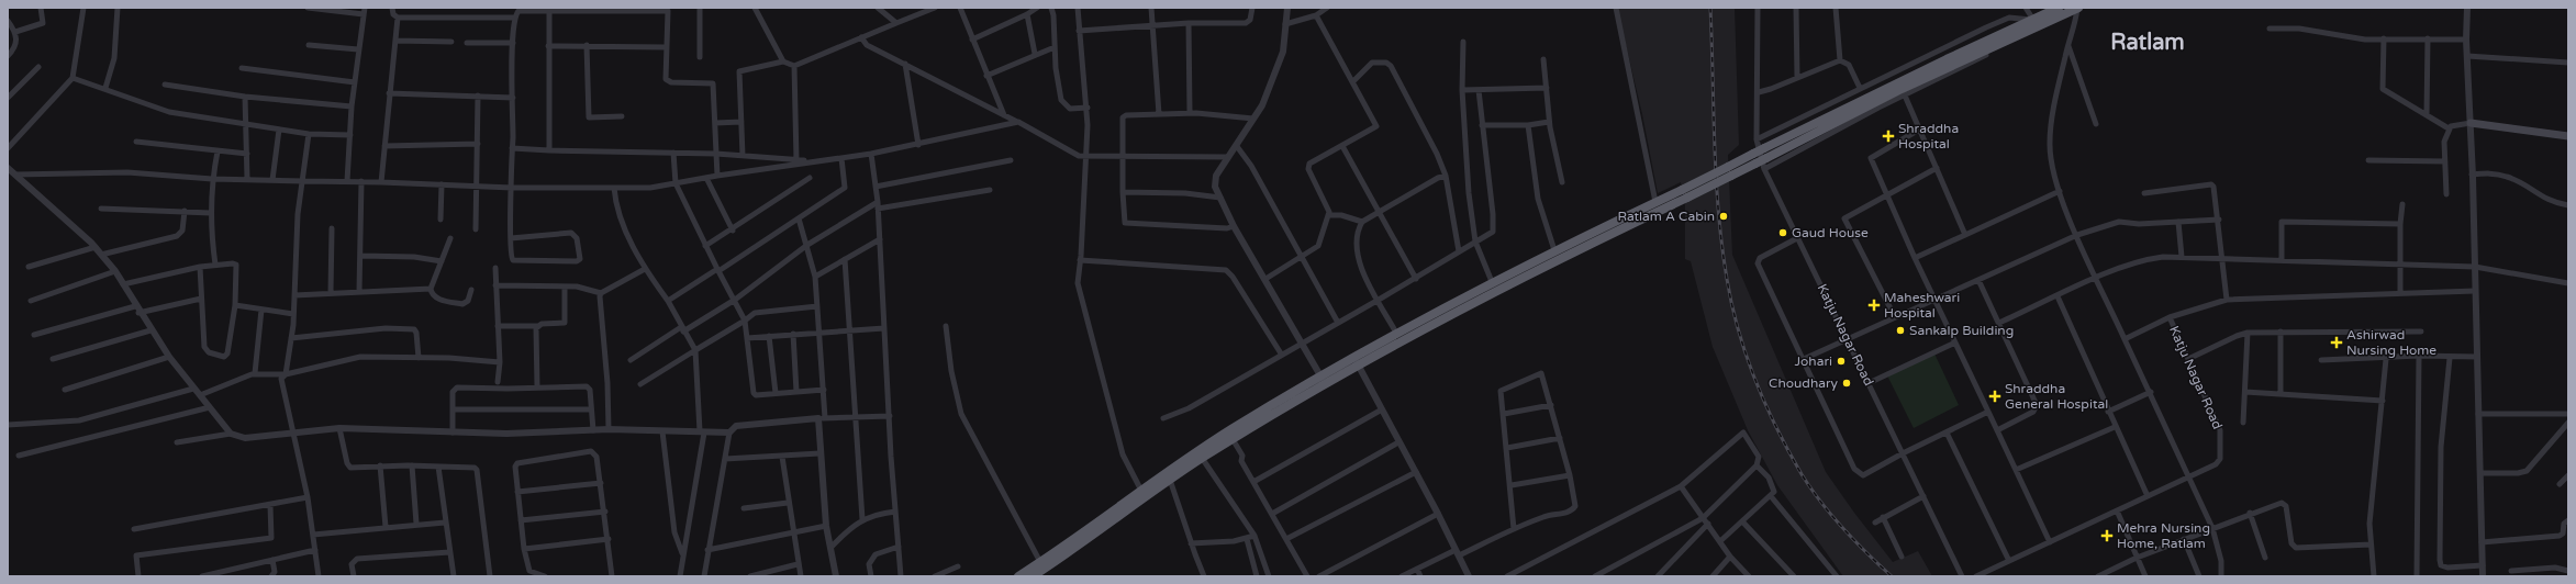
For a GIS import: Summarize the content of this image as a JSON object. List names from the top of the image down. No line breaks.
{"streets":{"street":["Katju Nagar Road"]},"districts":["Ratlam"],"places":{"health":["Shraddha Hospital","Maheshwari Hospital","Ashirwad Nursing Home","Shraddha General Hospital","Mehra Nursing Home, Ratlam"],"other":["Ratlam A Cabin","Gaud House","Sankalp Building","Johari","Choudhary"]}}
